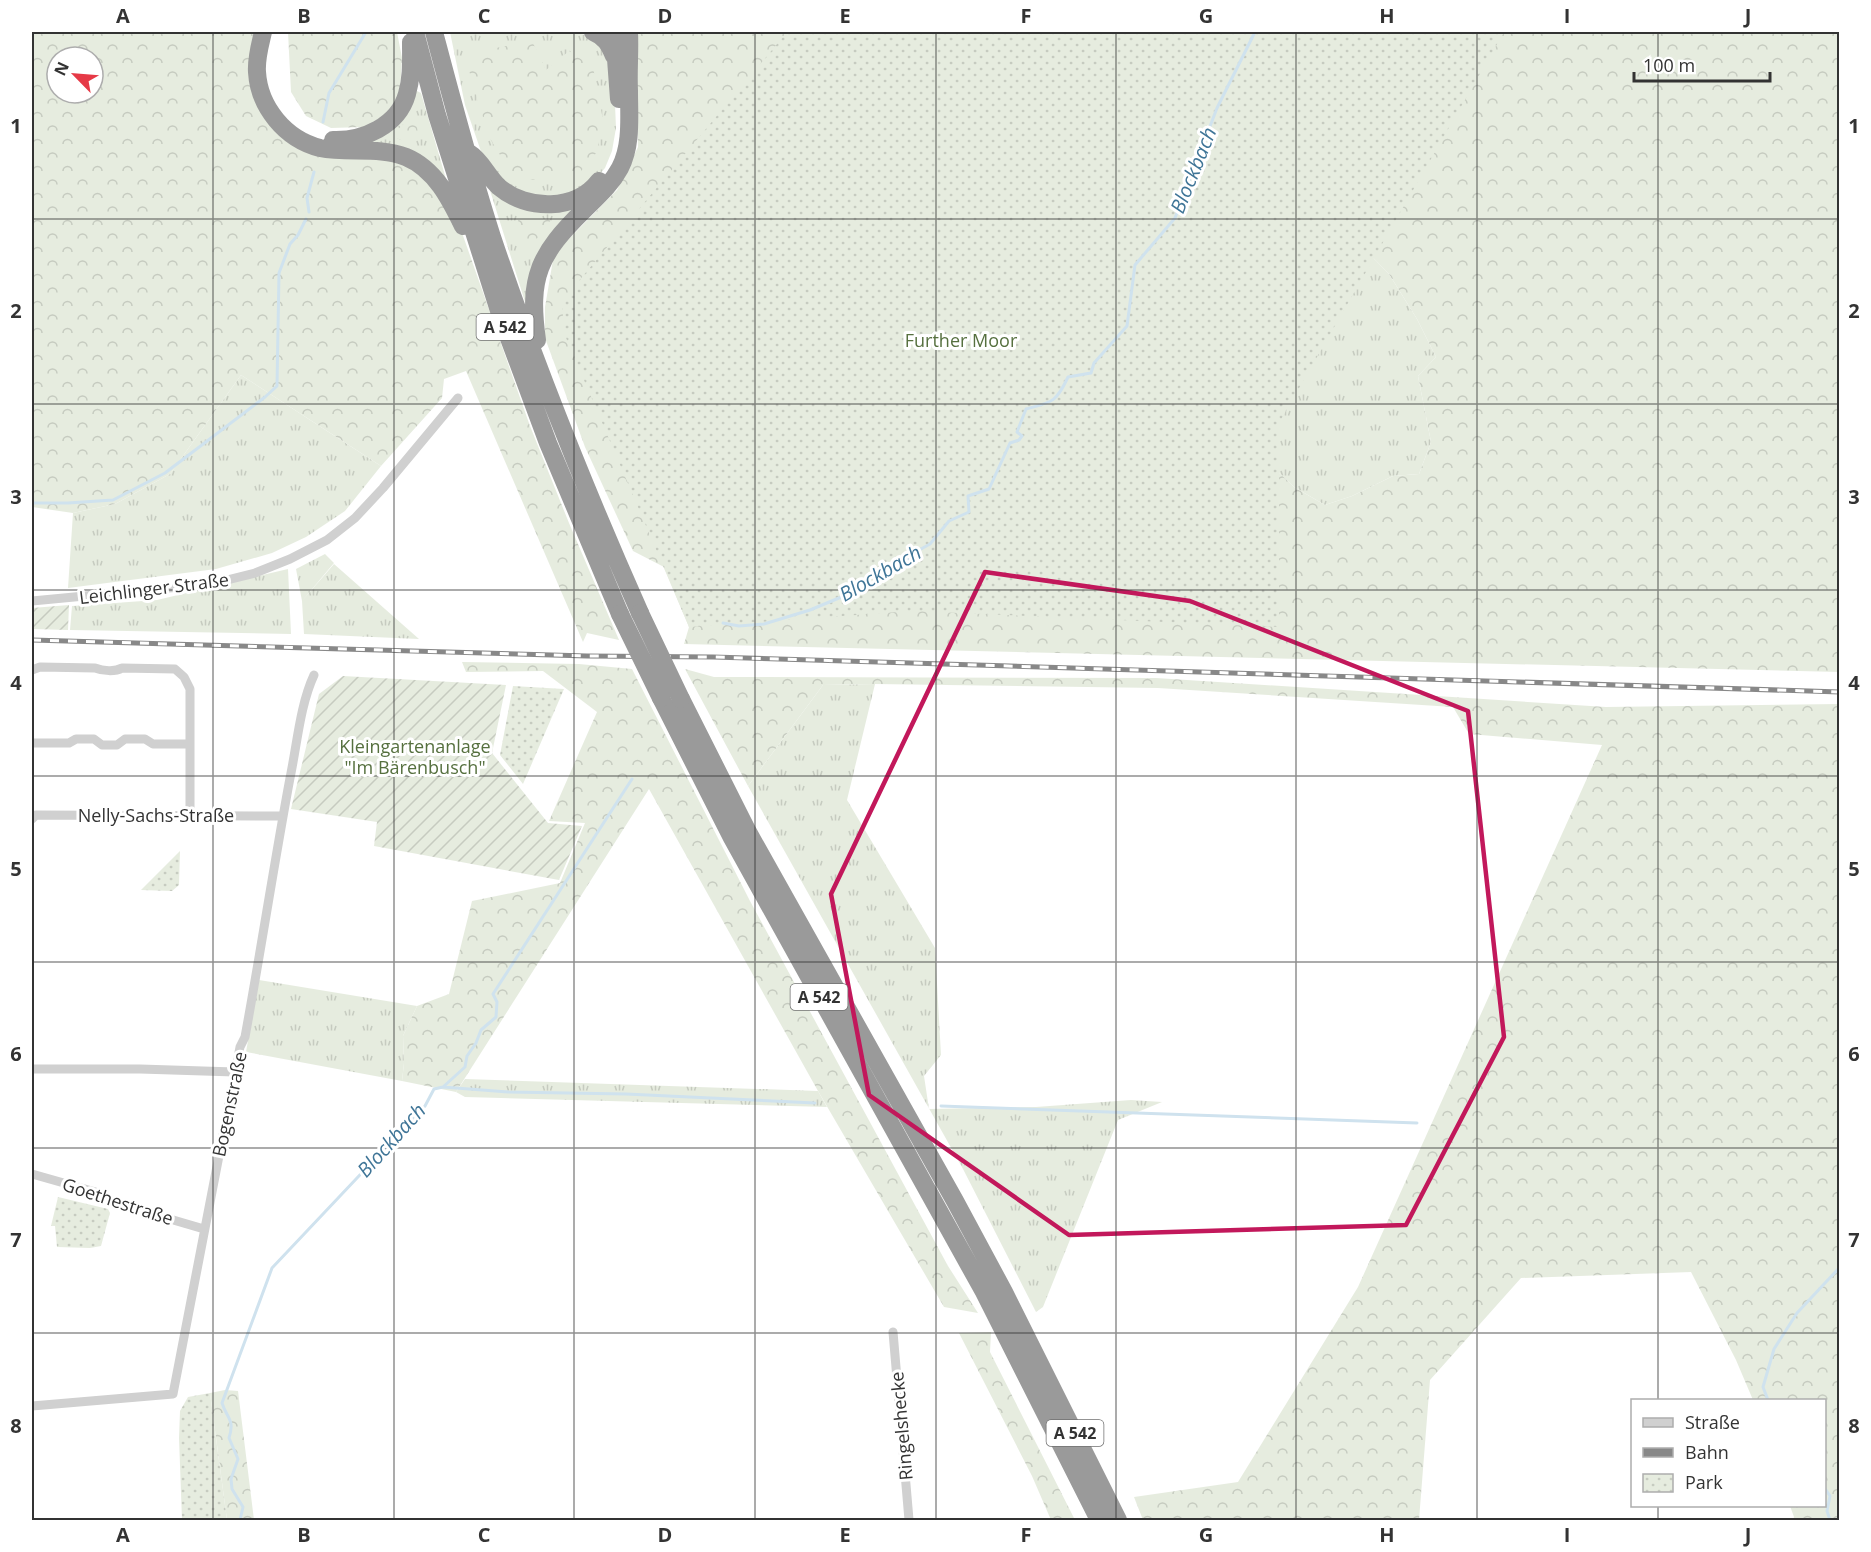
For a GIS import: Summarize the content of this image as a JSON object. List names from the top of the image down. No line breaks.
{"streets":{"highway":["A 542"],"street":["Leichlinger Straße","Nelly-Sachs-Straße","Bogenstraße","Goethestraße","Ringelshecke"]},"crossings":[["Nelly-Sachs-Straße","Bogenstraße"],["Bogenstraße","Goethestraße"]],"water":["Blockbach"],"parks":["Further Moor","Kleingartenanlage \"Im Bärenbusch\""],"legend":["Straße","Bahn","Park"],"scale_bar":"100 m","north":"top left","grid":{"columns":["A","B","C","D","E","F","G","H","I","J"],"rows":["1","2","3","4","5","6","7","8"]}}
